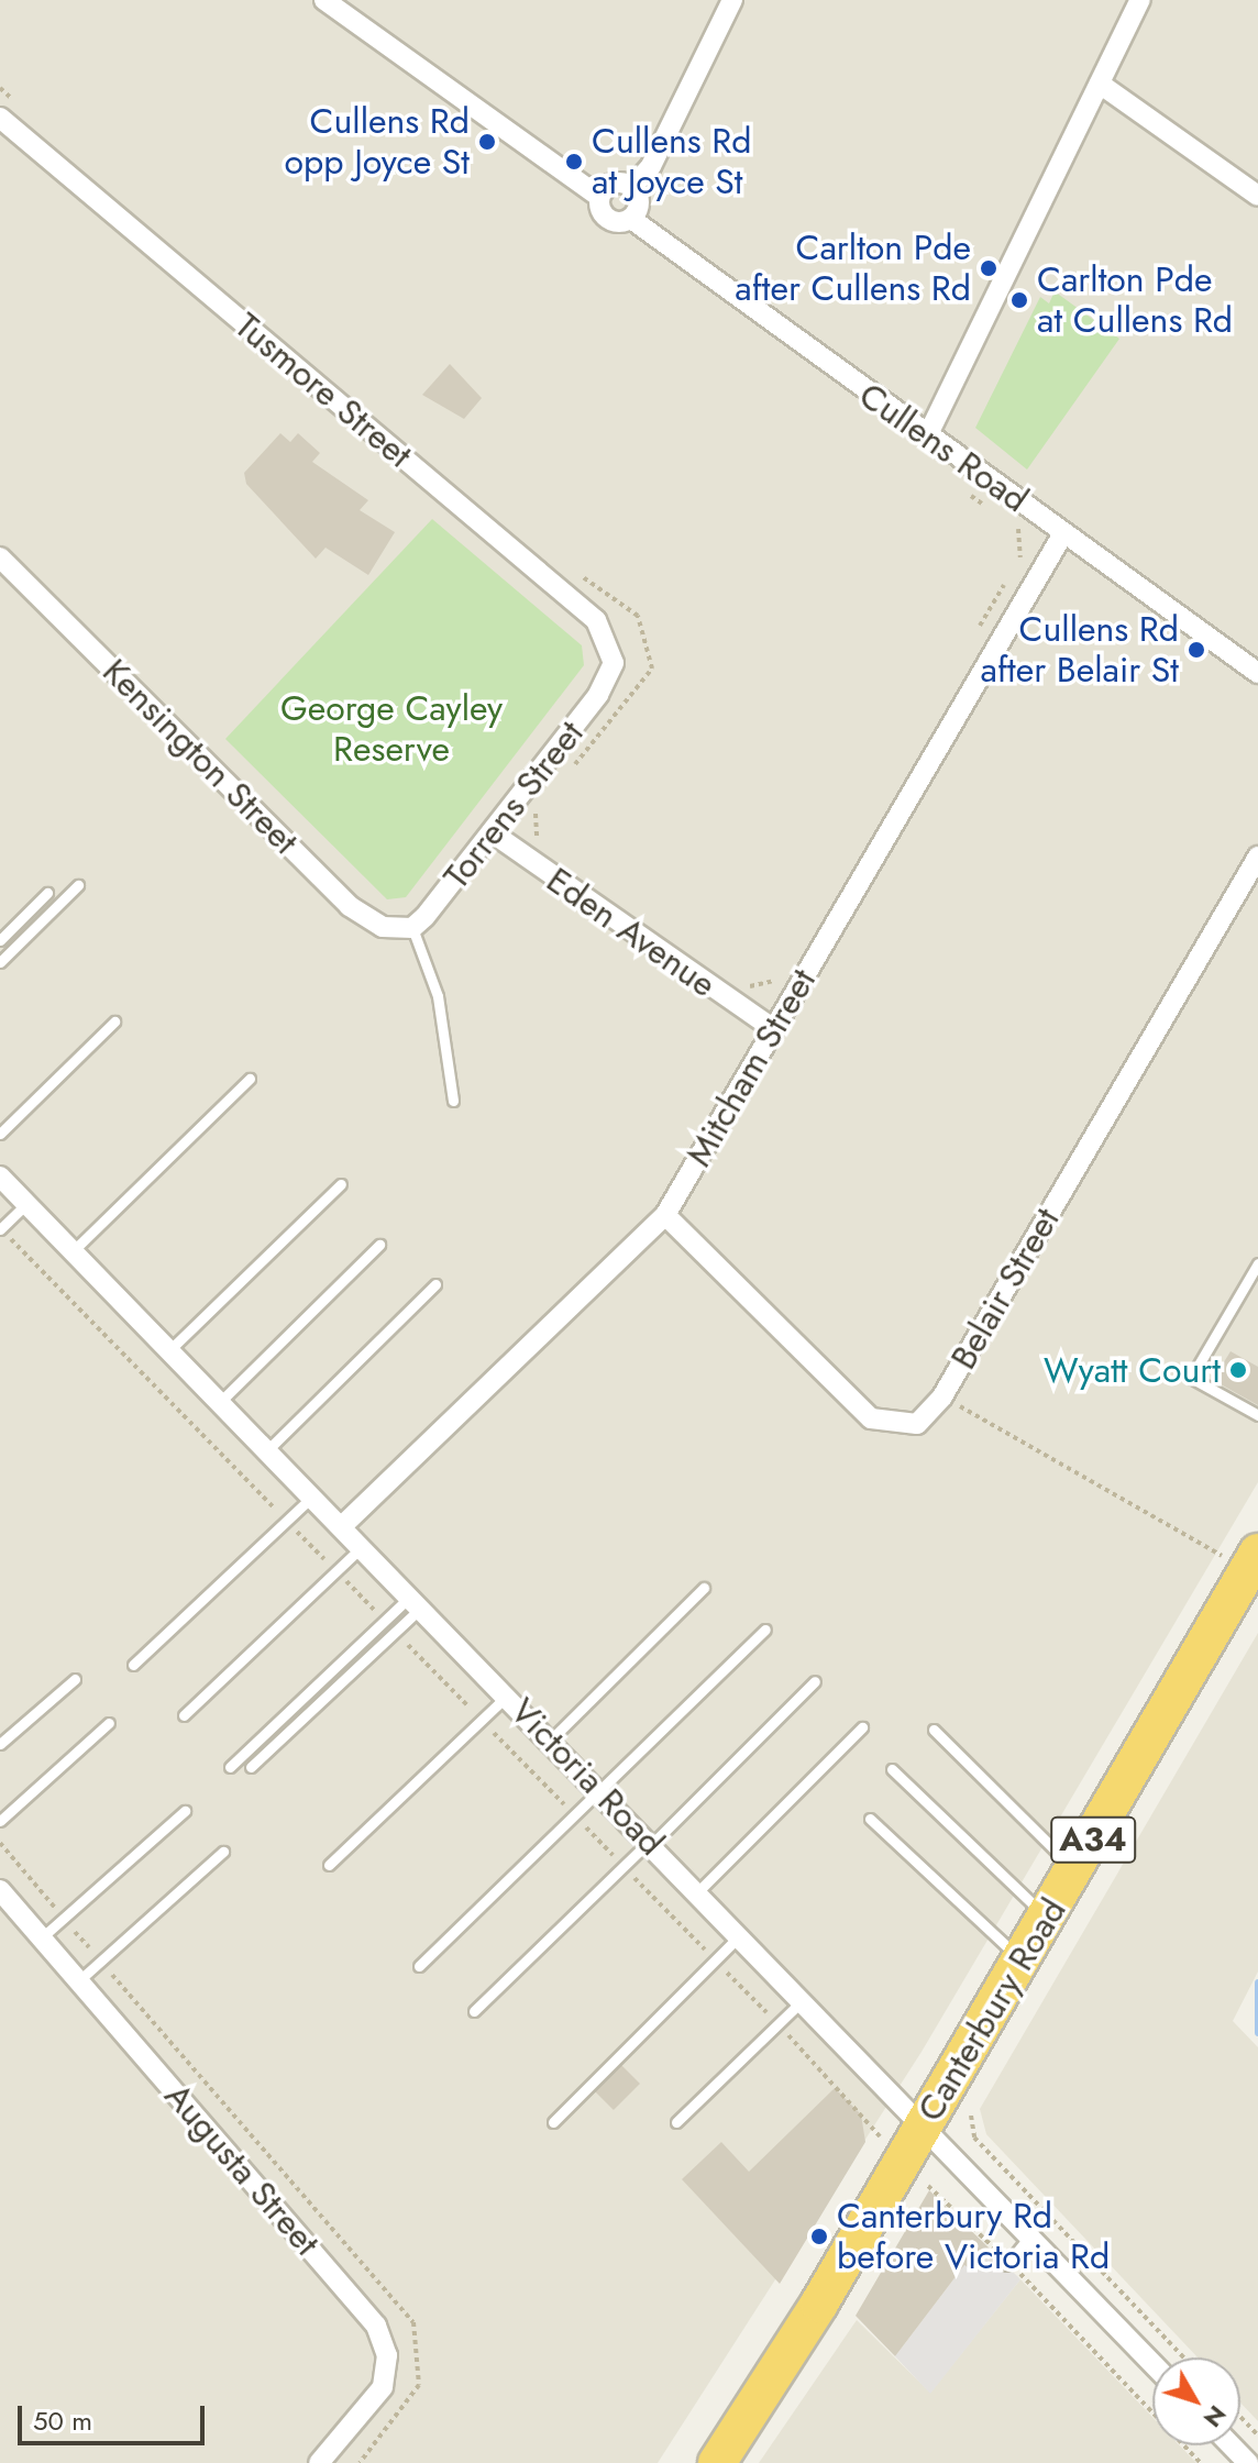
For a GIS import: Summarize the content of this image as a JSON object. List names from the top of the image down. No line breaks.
{"streets":{"highway":["A34","Canterbury Road"],"street":["Tusmore Street","Cullens Road","Kensington Street","Torrens Street","Eden Avenue","Mitcham Street","Belair Street","Victoria Road","Augusta Street"]},"crossings":[["Tusmore Street","Torrens Street"],["Cullens Road","Mitcham Street"],["Kensington Street","Torrens Street"],["Torrens Street","Eden Avenue"],["Eden Avenue","Mitcham Street"],["Mitcham Street","Belair Street"],["Mitcham Street","Victoria Road"],["Victoria Road","Canterbury Road"]],"parks":["George Cayley Reserve"],"places":["Cullens Rd opp Joyce St","Cullens Rd at Joyce St","Carlton Pde after Cullens Rd","Carlton Pde at Cullens Rd","Cullens Rd after Belair St","Wyatt Court","Canterbury Rd before Victoria Rd"],"scale_bar":"50 m","north":"bottom right"}
